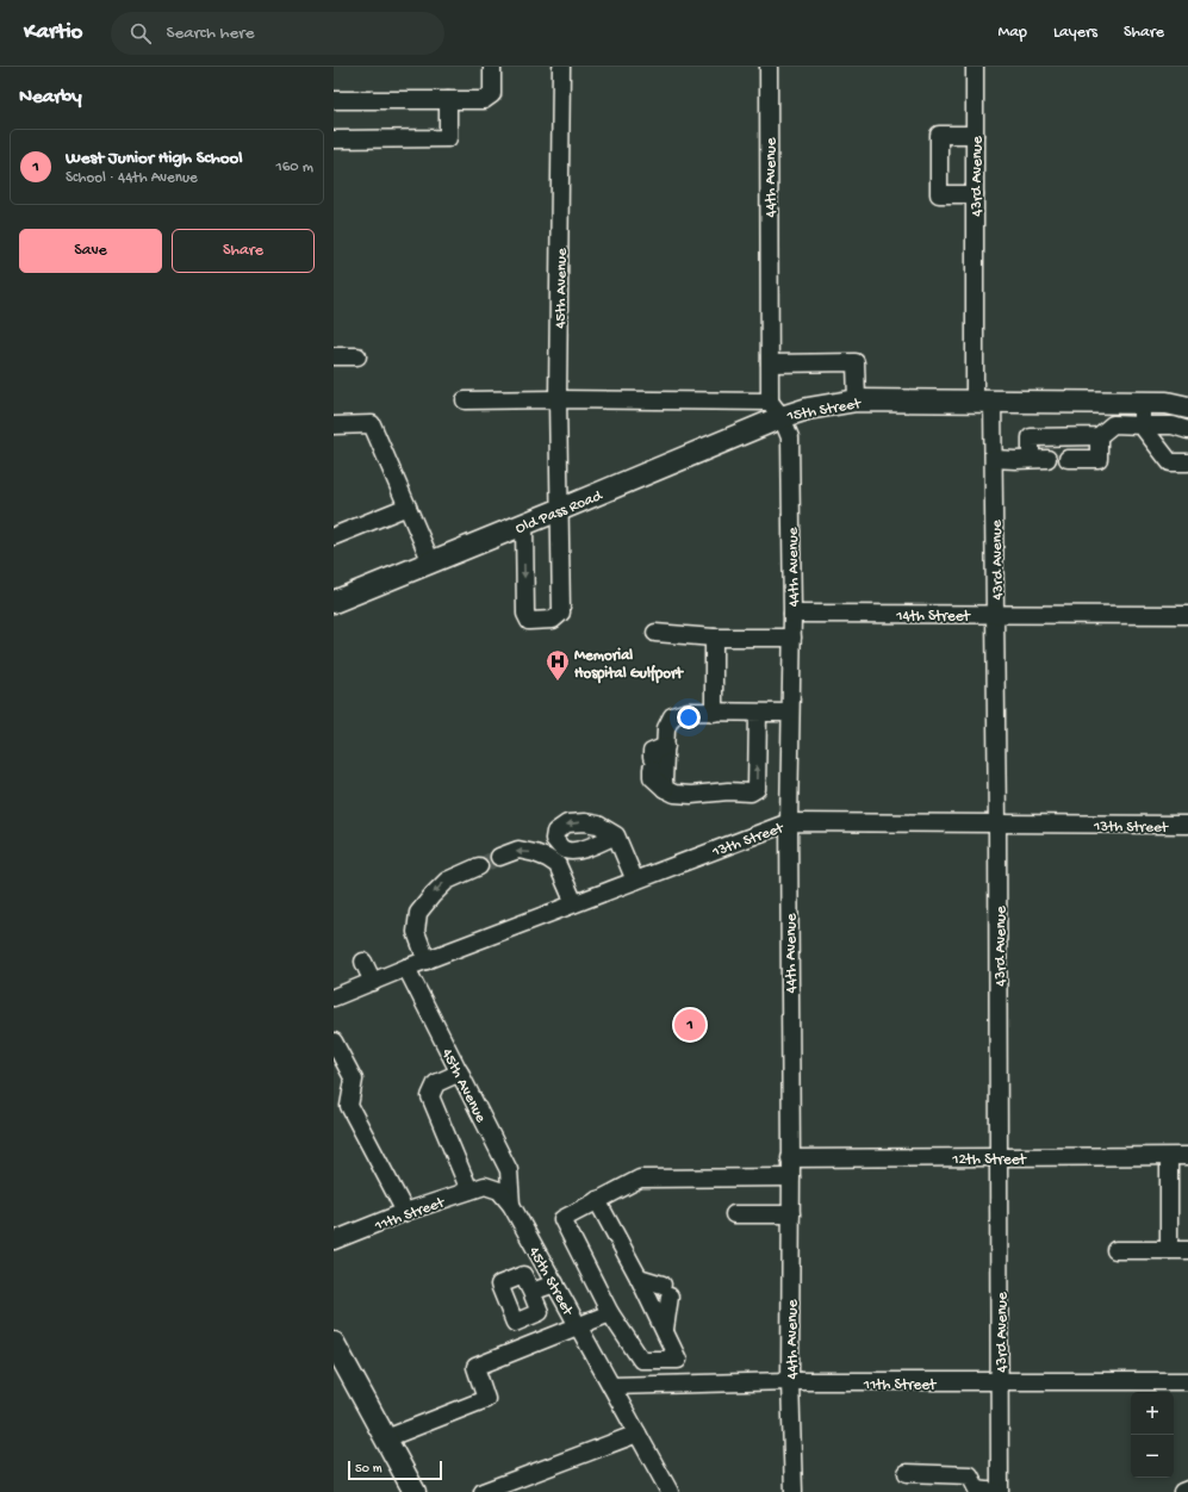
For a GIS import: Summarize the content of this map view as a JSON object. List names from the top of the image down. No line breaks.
{"streets":{"main road":["15th Street","Old Pass Road"],"street":["43rd Avenue","44th Avenue","45th Avenue","14th Street","13th Street","12th Street","11th Street","45th Street"]},"crossings":[["43rd Avenue","15th Street"],["43rd Avenue","14th Street"],["43rd Avenue","13th Street"],["43rd Avenue","12th Street"],["43rd Avenue","11th Street"],["44th Avenue","15th Street"],["44th Avenue","Old Pass Road"],["44th Avenue","14th Street"],["44th Avenue","13th Street"],["44th Avenue","12th Street"],["44th Avenue","11th Street"],["45th Avenue","15th Street"],["45th Avenue","Old Pass Road"],["45th Avenue","13th Street"],["45th Avenue","45th Street"],["15th Street","Old Pass Road"],["11th Street","45th Street"]],"places":{"hospital":["Memorial Hospital Gulfport"]},"scale_bar":"50 m","page":{"header":"Kartio","search":"Search here","nav":["Map","Layers","Share"],"heading":"Nearby","list":[{"mark":"1","name":"West Junior High School","note":"School · 44th Avenue","value":"160 m"}],"buttons":["Save","Share"],"pins":"1","map_buttons":["+","−"],"scale":"50 m"}}
